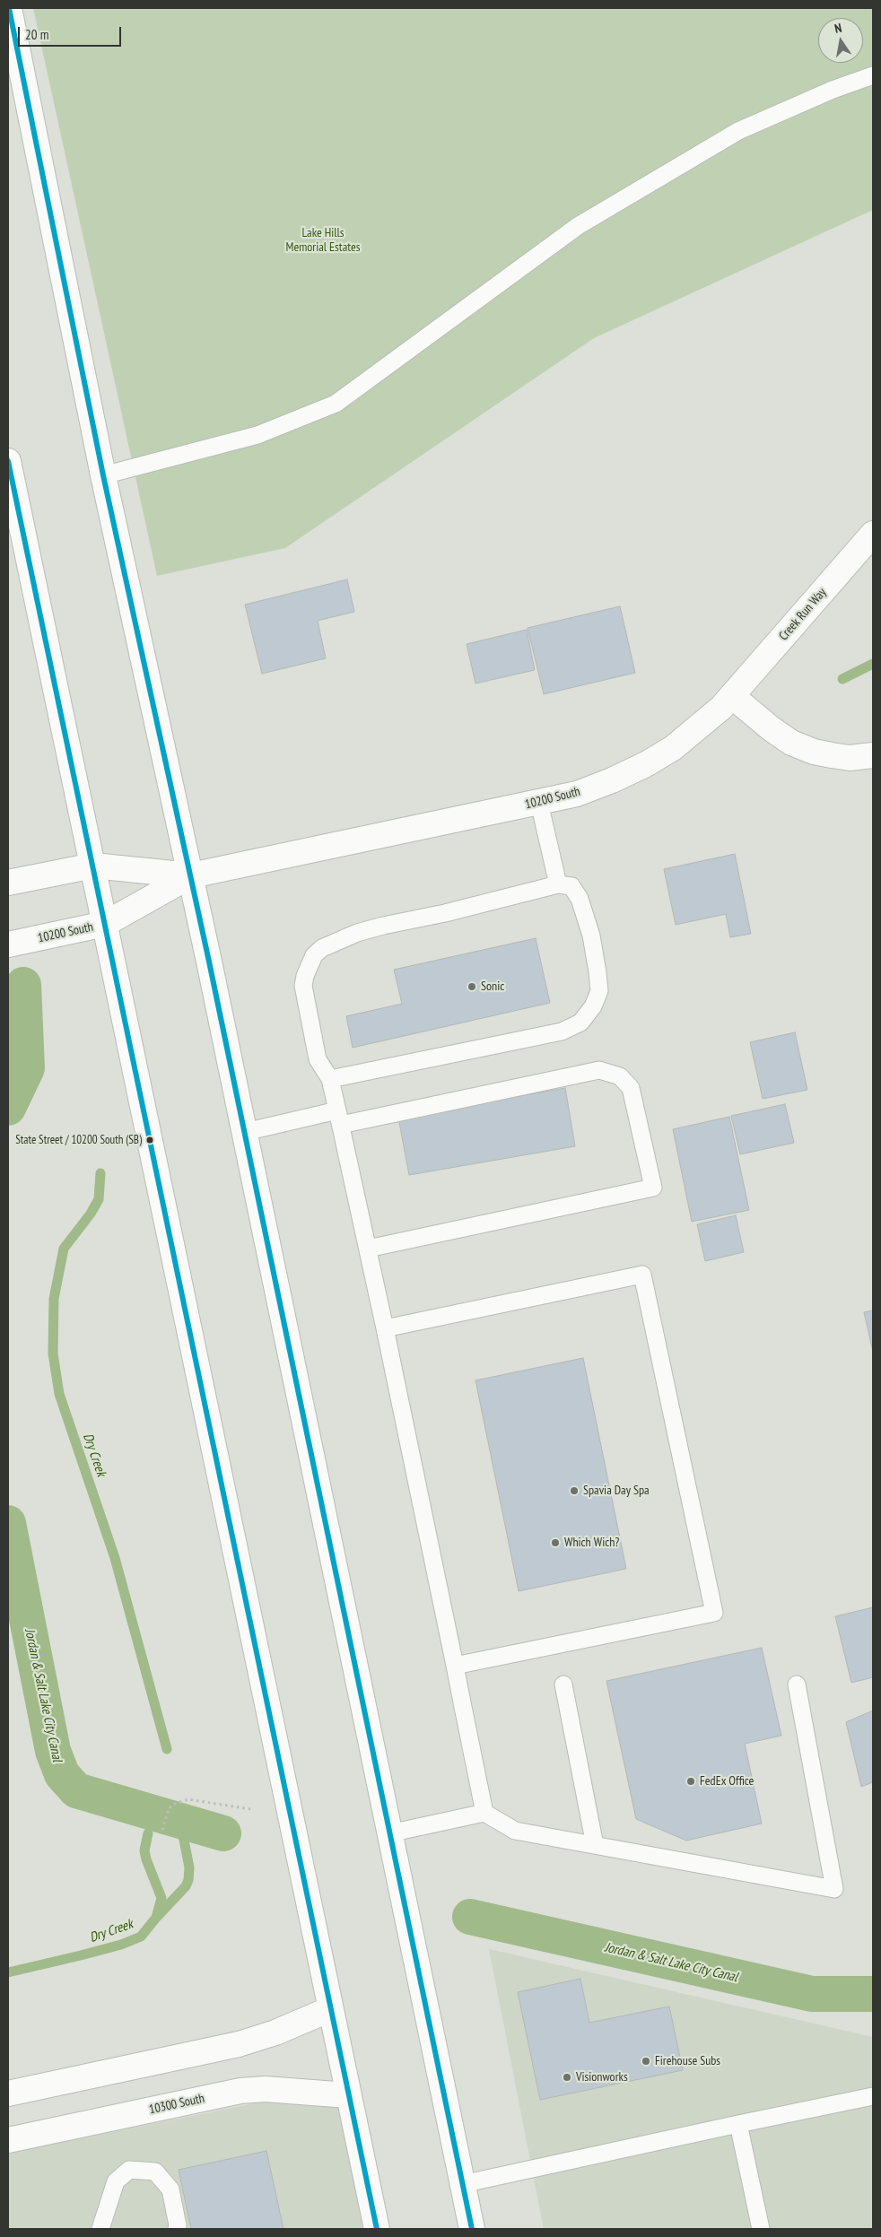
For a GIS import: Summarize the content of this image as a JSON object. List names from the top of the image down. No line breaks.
{"streets":{"main road":["Creek Run Way","10200 South","10300 South"]},"crossings":[["Creek Run Way","10200 South"]],"water":["Dry Creek","Jordan & Salt Lake City Canal"],"parks":["Lake Hills Memorial Estates"],"places":["Sonic","State Street / 10200 South (SB)","Spavia Day Spa","Which Wich?","FedEx Office","Firehouse Subs","Visionworks"],"scale_bar":"20 m","north":"top"}
